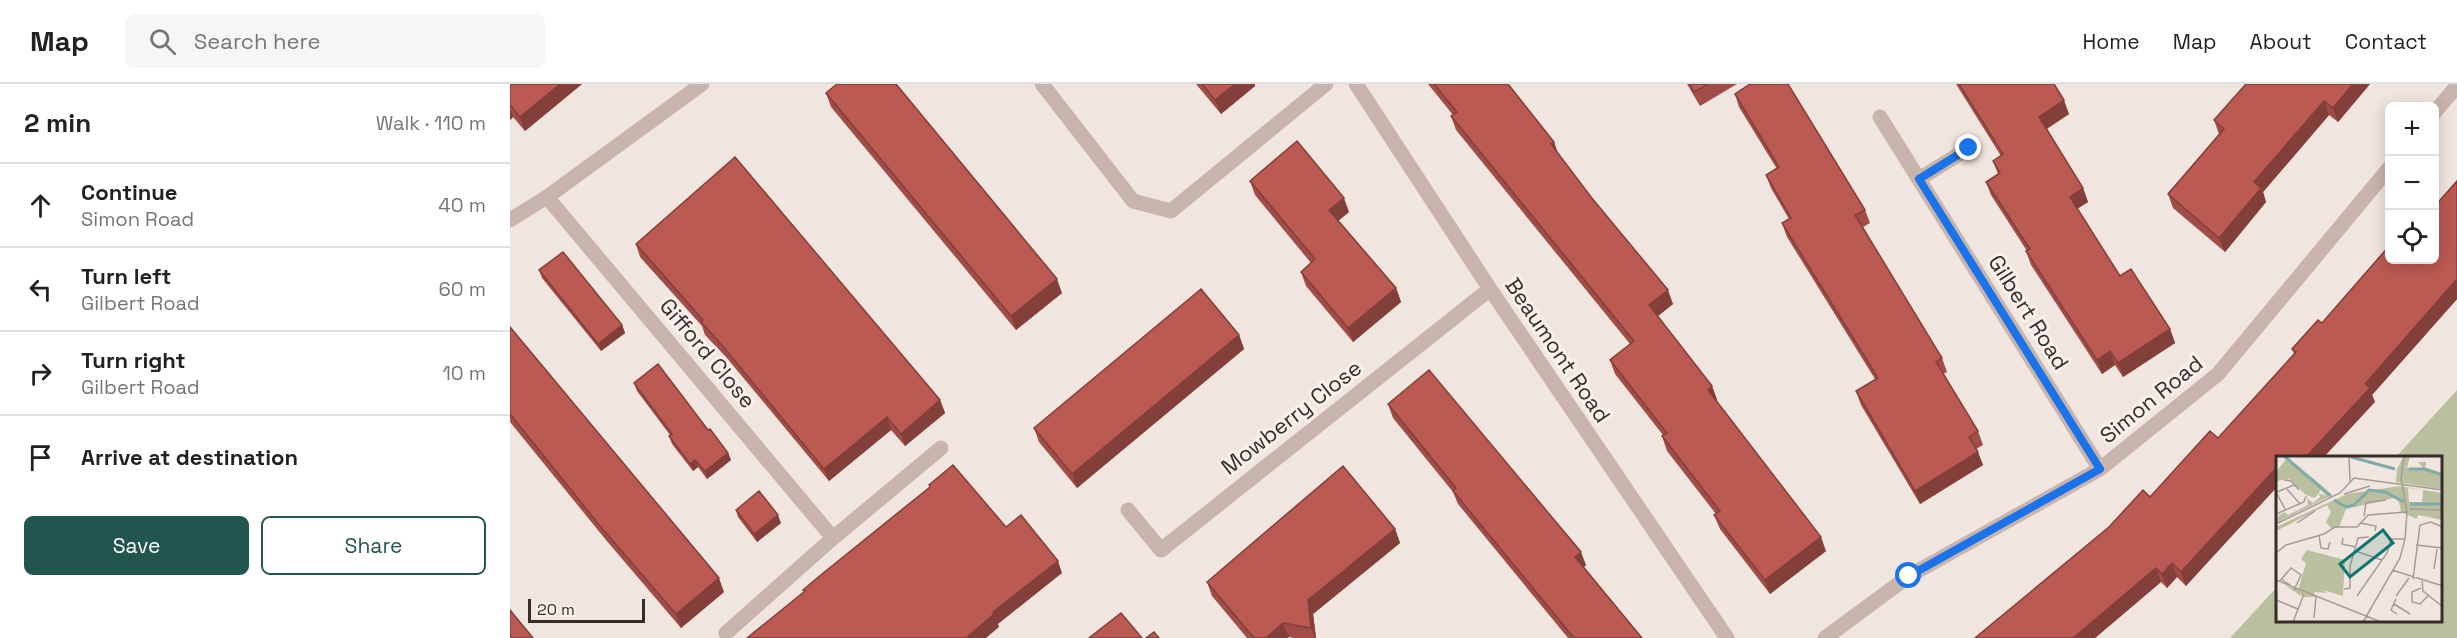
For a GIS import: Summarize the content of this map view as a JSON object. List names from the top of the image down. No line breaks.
{"streets":{"street":["Gilbert Road","Beaumont Road","Gifford Close","Simon Road","Mowberry Close"]},"crossings":[["Gilbert Road","Simon Road"],["Beaumont Road","Mowberry Close"]],"scale_bar":"20 m","page":{"header":"Map","search":"Search here","nav":["Home","Map","About","Contact"],"heading":["2 min","Walk · 110 m"],"map_buttons":["+","−"],"list":[["Continue","Simon Road","40 m"],["Turn left","Gilbert Road","60 m"],["Turn right","Gilbert Road","10 m"],"Arrive at destination"],"buttons":["Save","Share"],"scale":"20 m"}}
